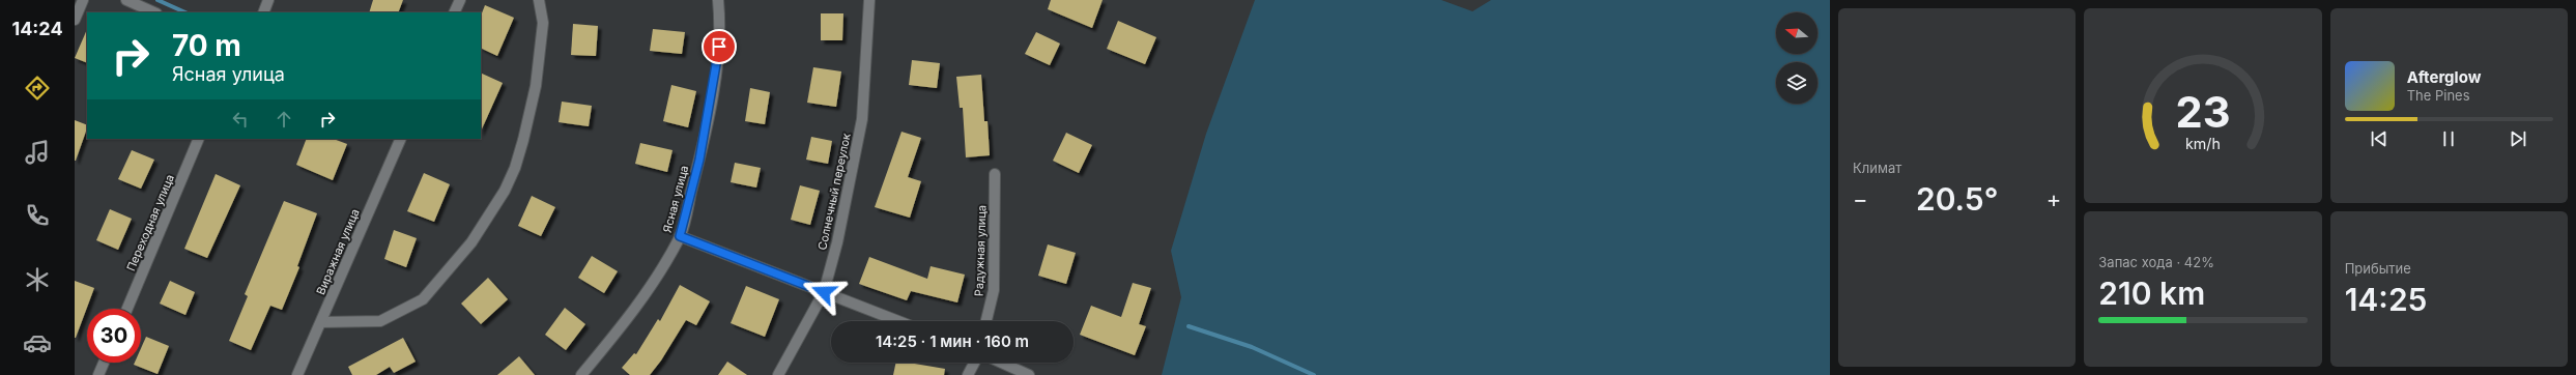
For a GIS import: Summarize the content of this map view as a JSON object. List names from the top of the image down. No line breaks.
{"streets":{"street":["Солнечный переулок","Ясная улица","Переходная улица","Радужная улица","Виражная улица"]},"north":"left","page":{"tabs":"14:24","tile":["Климат",["Запас хода · 42%","210 km"],["Прибытие","14:25"]],"turn":["70 m","Ясная улица"],"song":["Afterglow","The Pines"],"heat":["−","20.5°","+"],"limit":"30","trip":"14:25 · 1 мин · 160 m","gauge":["23","km/h"]}}
